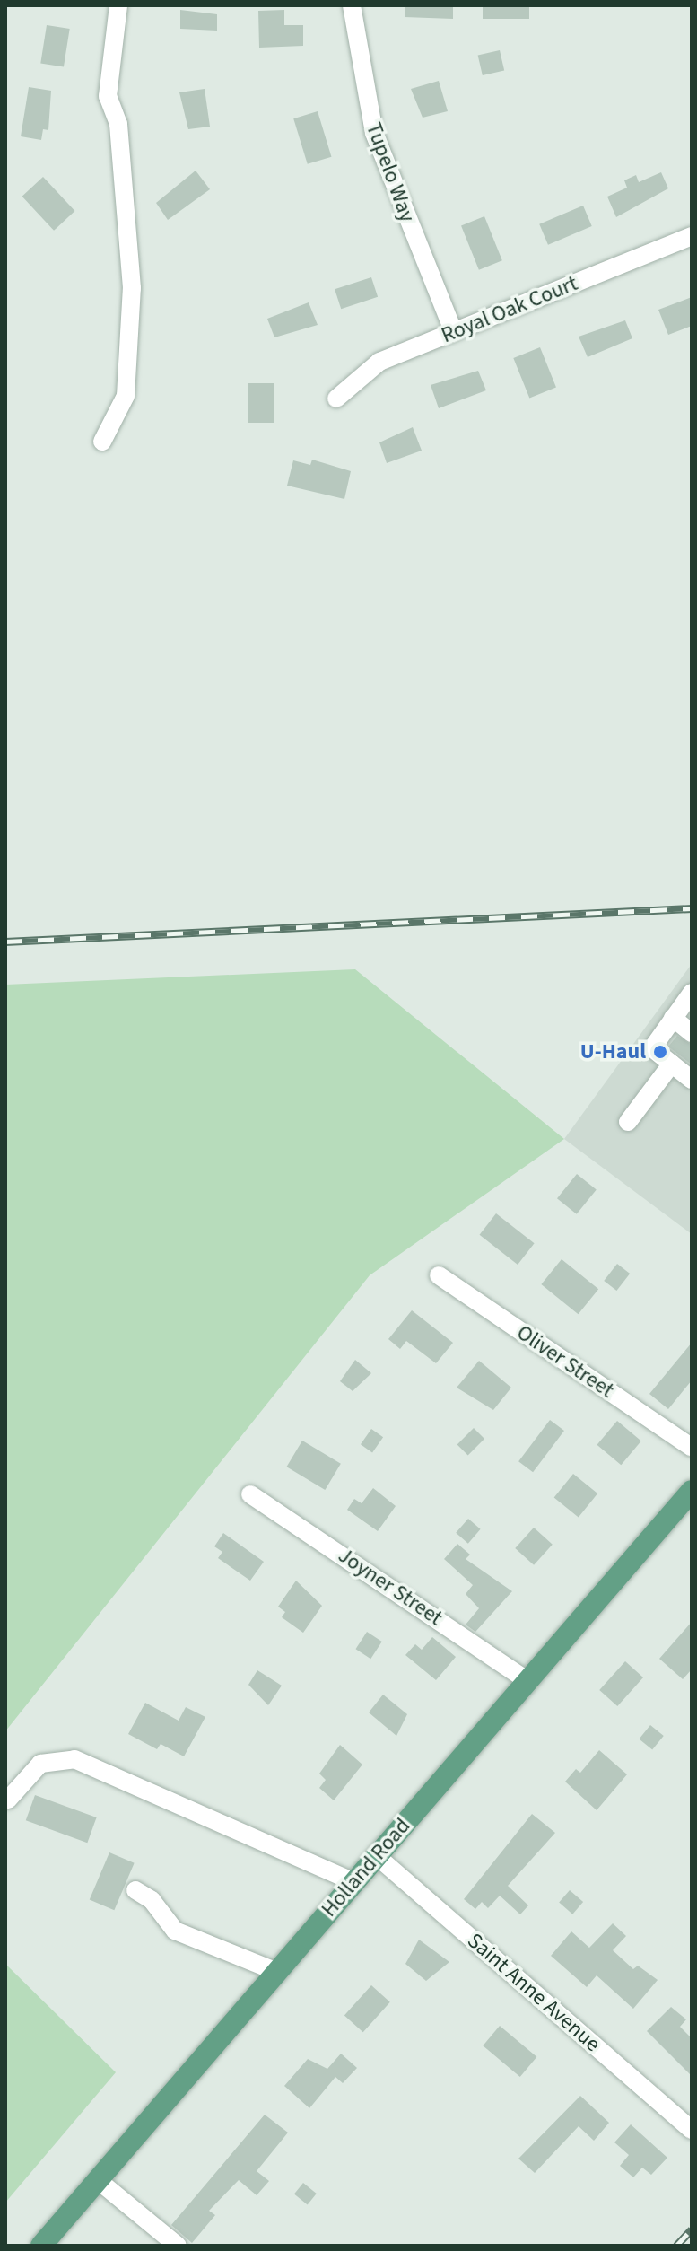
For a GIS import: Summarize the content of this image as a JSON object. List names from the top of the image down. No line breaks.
{"streets":{"main road":["Holland Road"],"street":["Tupelo Way","Royal Oak Court","Oliver Street","Joyner Street","Saint Anne Avenue"]},"crossings":[["Tupelo Way","Royal Oak Court"],["Joyner Street","Holland Road"],["Holland Road","Saint Anne Avenue"]],"places":["U-Haul"]}
